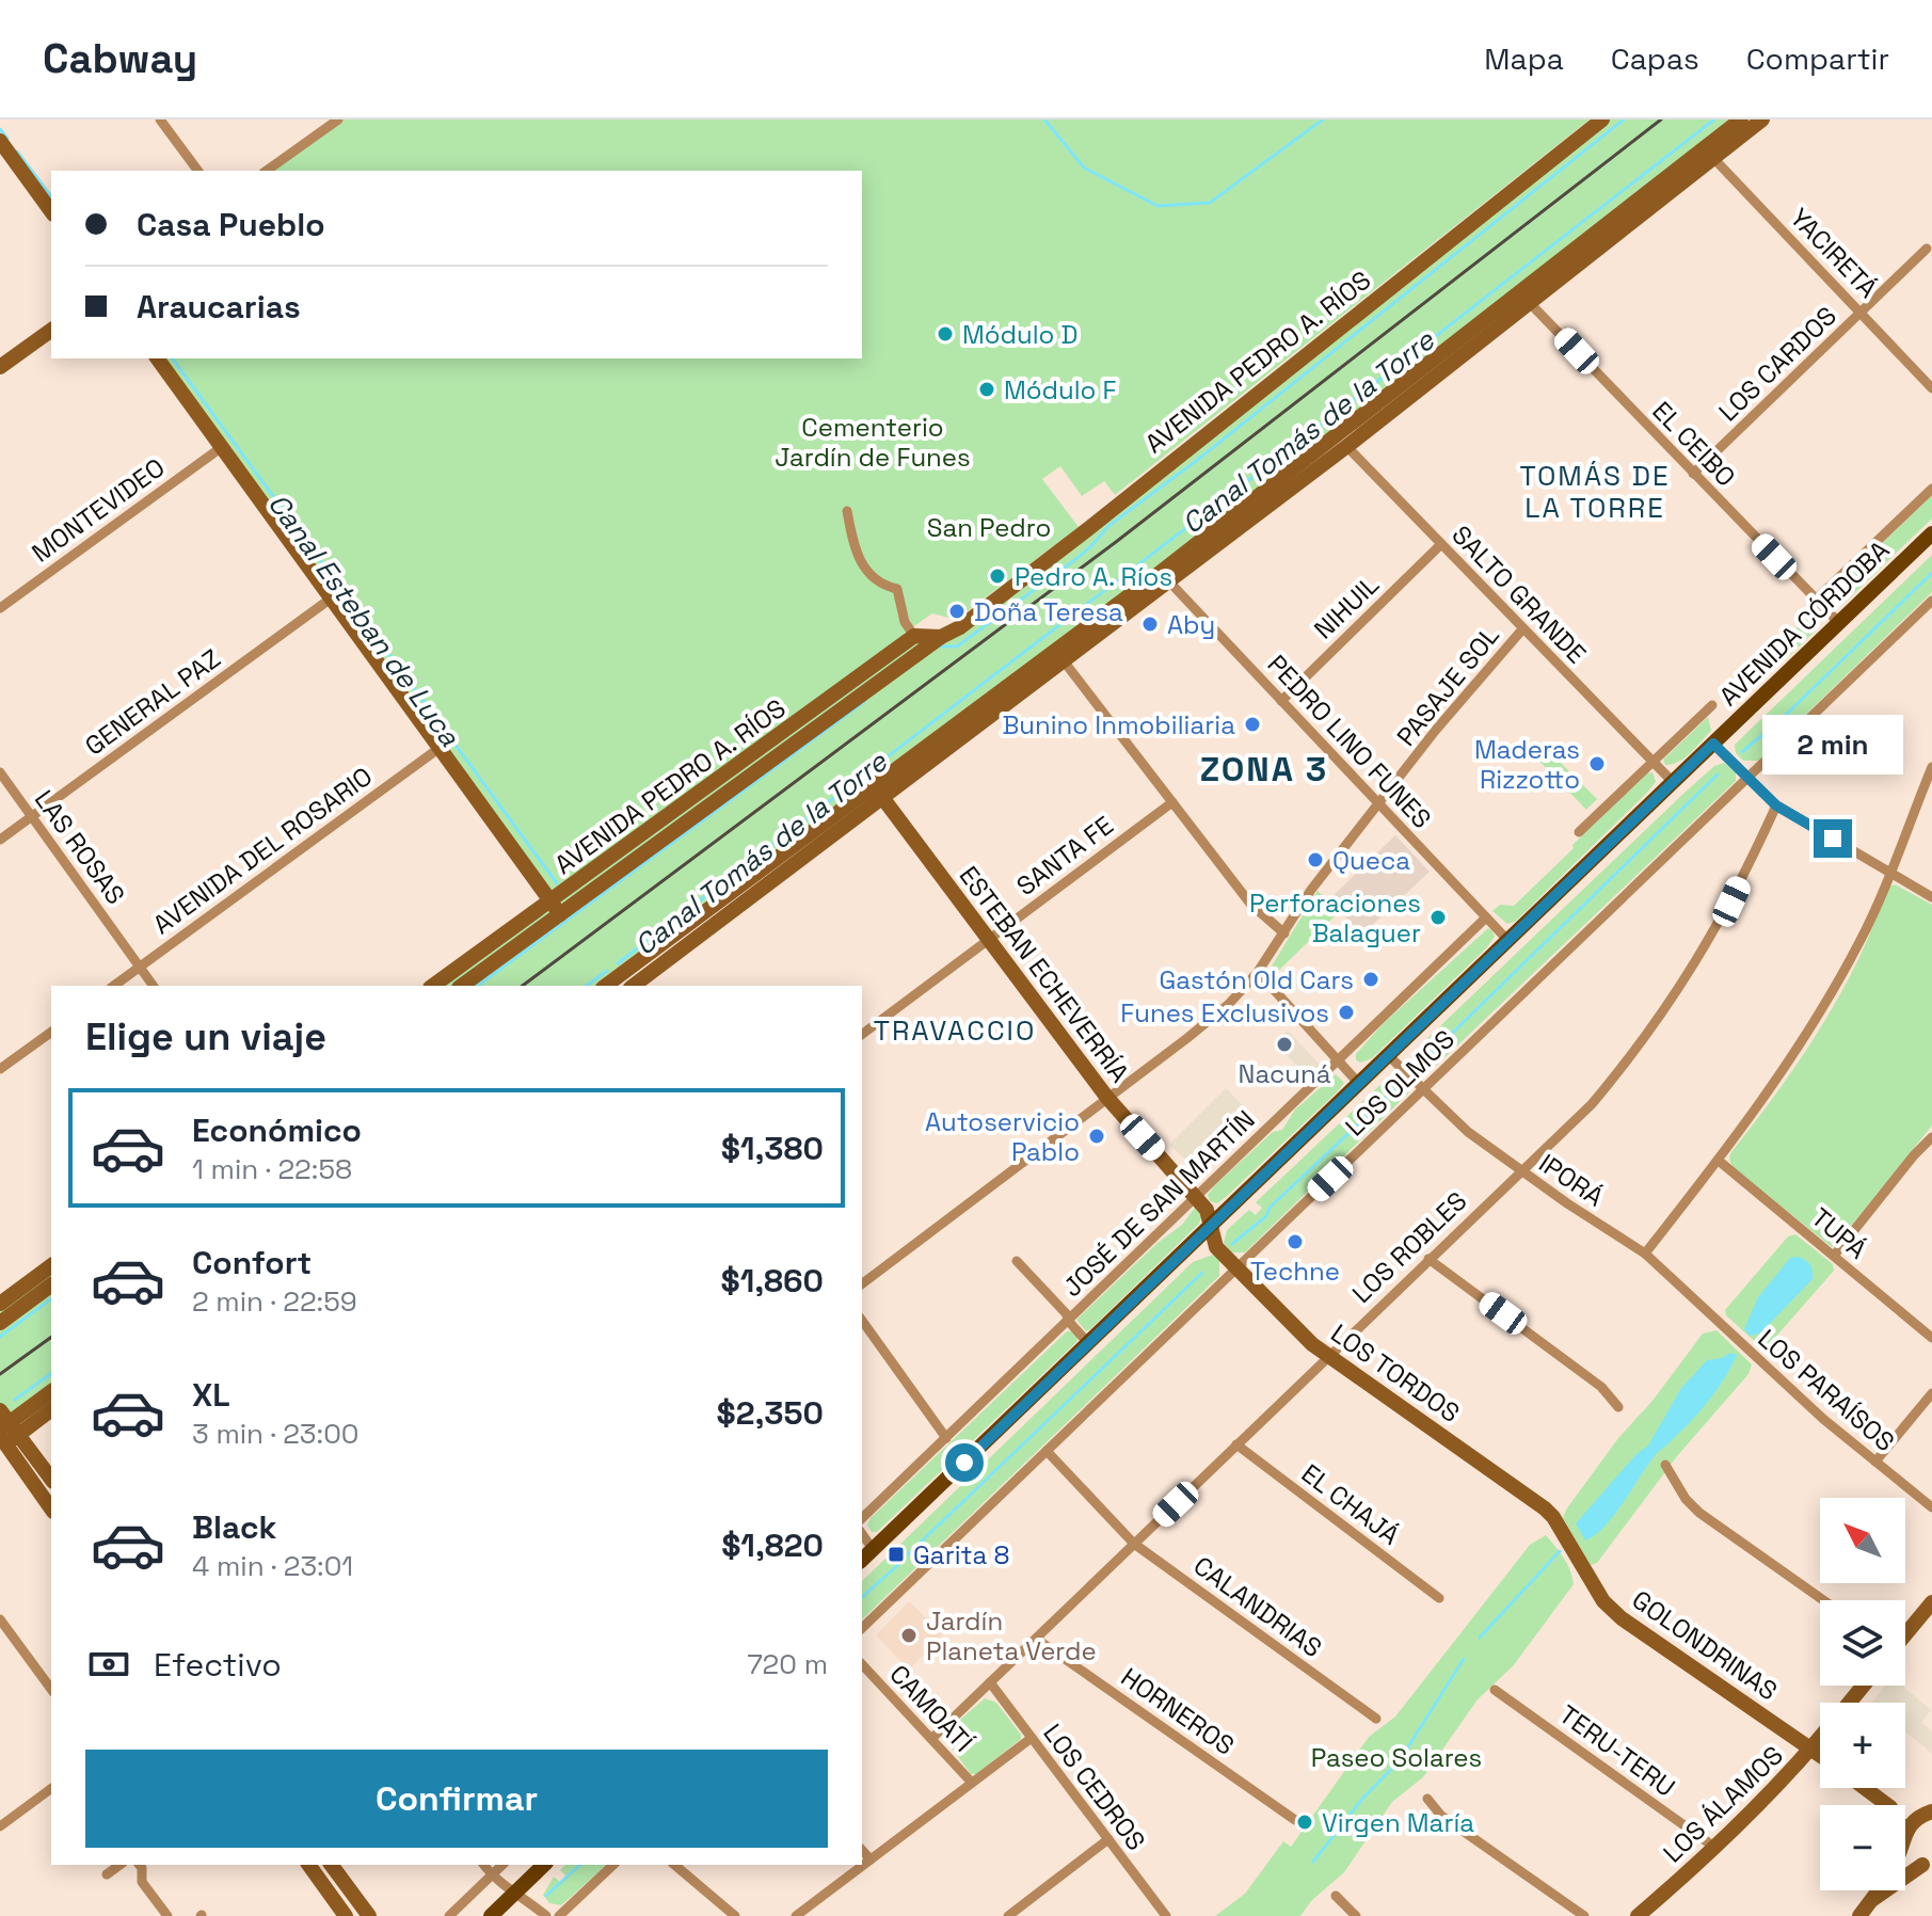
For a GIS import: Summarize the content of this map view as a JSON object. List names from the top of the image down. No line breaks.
{"streets":{"main road":["AVENIDA CÓRDOBA"],"street":["YACIRETÁ","AVENIDA PEDRO A. RÍOS","LOS CARDOS","EL CEIBO","MONTEVIDEO","SALTO GRANDE","NIHUIL","PASAJE SOL","GENERAL PAZ","PEDRO LINO FUNES","LAS ROSAS","AVENIDA DEL ROSARIO","SANTA FE","ESTEBAN ECHEVERRÍA","LOS OLMOS","IPORÁ","JOSÉ DE SAN MARTÍN","TUPÁ","LOS ROBLES","LOS TORDOS","LOS PARAÍSOS","EL CHAJÁ","CALANDRIAS","GOLONDRINAS","CAMOATÍ","HORNEROS","TERU-TERU","LOS CEDROS","LOS ÁLAMOS"]},"crossings":[["YACIRETÁ","LOS CARDOS"],["LOS CARDOS","EL CEIBO"],["EL CEIBO","AVENIDA CÓRDOBA"],["SALTO GRANDE","NIHUIL"],["SALTO GRANDE","AVENIDA CÓRDOBA"],["SALTO GRANDE","PASAJE SOL"],["NIHUIL","PEDRO LINO FUNES"],["AVENIDA CÓRDOBA","PEDRO LINO FUNES"],["AVENIDA CÓRDOBA","ESTEBAN ECHEVERRÍA"],["AVENIDA CÓRDOBA","IPORÁ"],["AVENIDA CÓRDOBA","LOS TORDOS"],["PASAJE SOL","PEDRO LINO FUNES"],["PASAJE SOL","ESTEBAN ECHEVERRÍA"],["GENERAL PAZ","LAS ROSAS"],["PEDRO LINO FUNES","JOSÉ DE SAN MARTÍN"],["LAS ROSAS","AVENIDA DEL ROSARIO"],["SANTA FE","ESTEBAN ECHEVERRÍA"],["ESTEBAN ECHEVERRÍA","JOSÉ DE SAN MARTÍN"],["ESTEBAN ECHEVERRÍA","LOS TORDOS"],["LOS OLMOS","IPORÁ"],["LOS OLMOS","LOS TORDOS"],["LOS OLMOS","CALANDRIAS"],["IPORÁ","LOS ROBLES"],["IPORÁ","LOS PARAÍSOS"],["LOS ROBLES","LOS TORDOS"],["LOS ROBLES","EL CHAJÁ"],["LOS ROBLES","CALANDRIAS"],["LOS ROBLES","CAMOATÍ"],["LOS ROBLES","HORNEROS"],["LOS ROBLES","LOS CEDROS"],["LOS TORDOS","GOLONDRINAS"],["GOLONDRINAS","LOS ÁLAMOS"],["TERU-TERU","LOS ÁLAMOS"]],"districts":["TOMÁS DE LA TORRE","ZONA 3","TRAVACCIO"],"water":["Canal Tomás de la Torre","Canal Esteban de Luca"],"parks":["Cementerio Jardín de Funes","San Pedro","Paseo Solares"],"places":{"other":["Módulo D","Módulo F","Pedro A. Ríos","Doña Teresa","Aby","Bunino Inmobiliaria","Maderas Rizzotto","Queca","Perforaciones Balaguer","Gastón Old Cars","Funes Exclusivos","Nacuná","Autoservicio Pablo","Techne","Jardín Planeta Verde","Virgen María"],"transit":["Garita 8"]},"north":"top left","page":{"header":"Cabway","nav":["Mapa","Capas","Compartir"],"banner":["Casa Pueblo","Araucarias"],"bubble":"2 min","heading":"Elige un viaje","list":[{"name":"Económico","note":"1 min · 22:58","value":"$1,380"},{"name":"Confort","note":"2 min · 22:59","value":"$1,860"},{"name":"XL","note":"3 min · 23:00","value":"$2,350"},{"name":"Black","note":"4 min · 23:01","value":"$1,820"}],"map_buttons":["+","−"],"pay":["Efectivo","720 m"],"buttons":"Confirmar"}}
